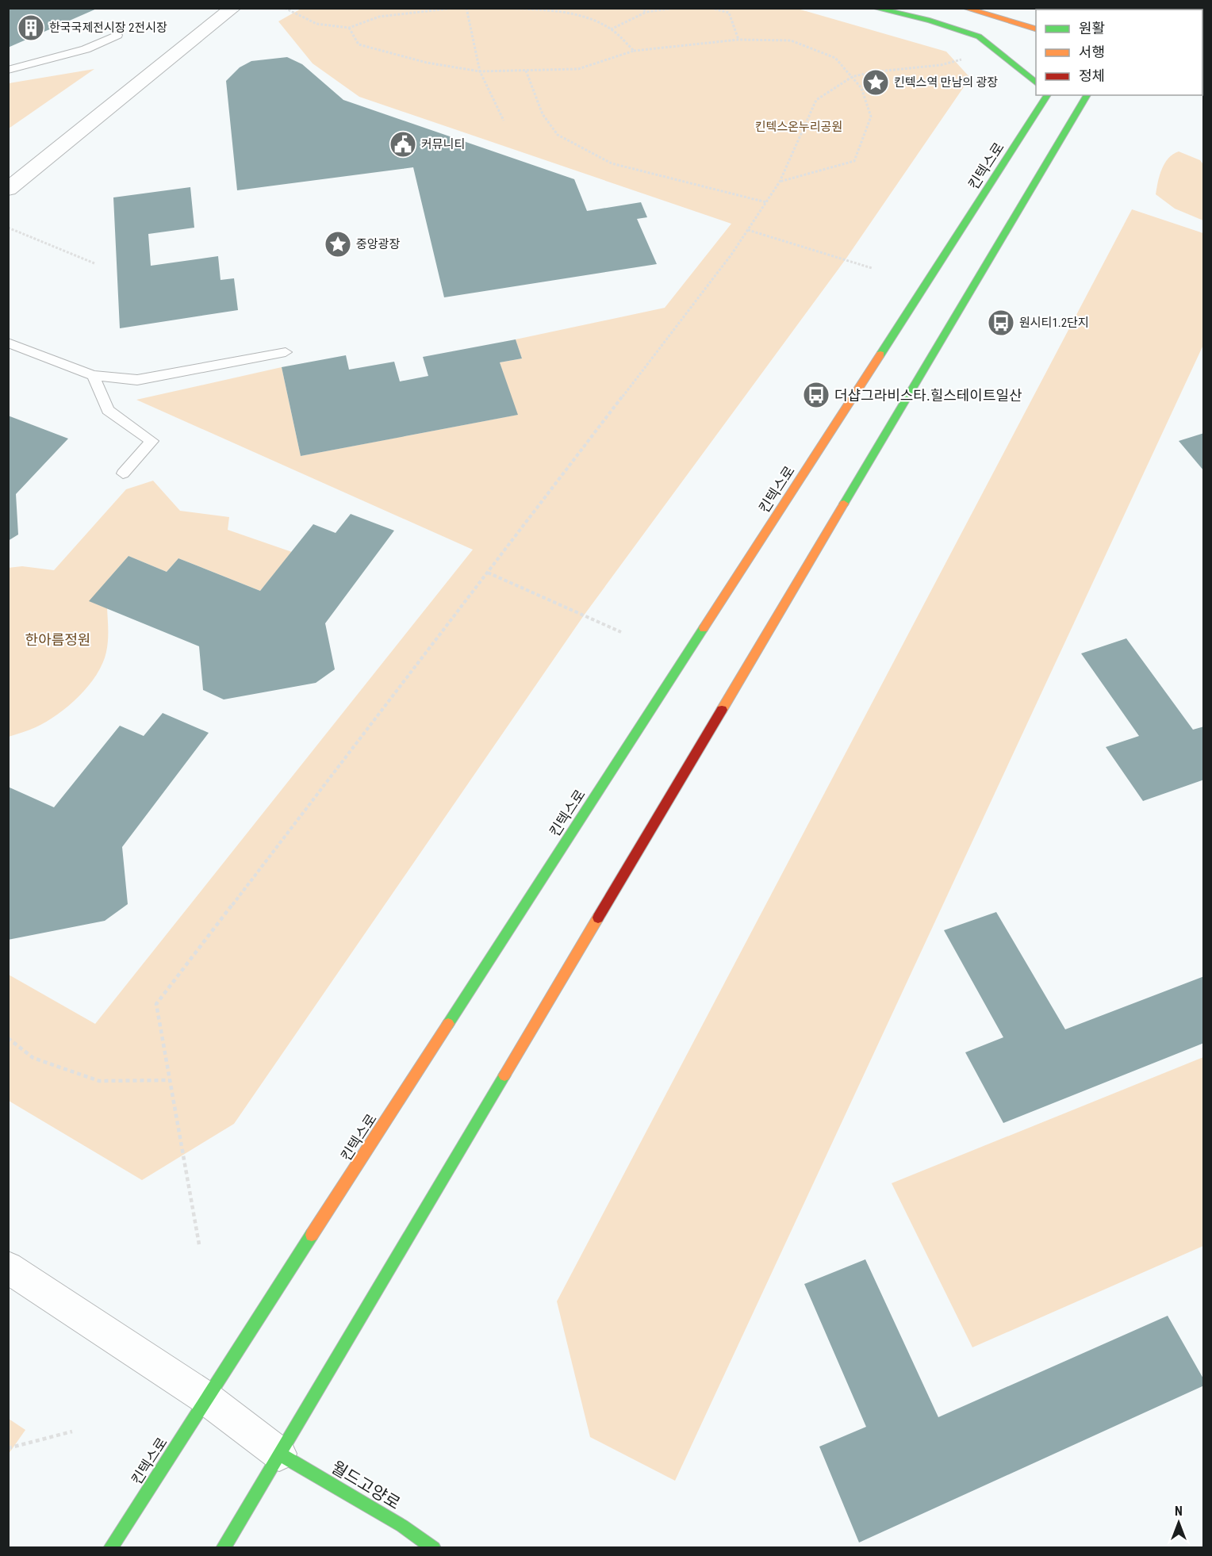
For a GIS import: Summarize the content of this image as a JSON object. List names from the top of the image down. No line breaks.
{"streets":{"main road":["킨텍스로","월드고양로"]},"parks":["킨텍스온누리공원","한아름정원"],"places":{"building":["한국국제전시장 2전시장"],"place":["킨텍스역 만남의 광장","중앙광장"],"public building":["커뮤니티"],"bus stop":["원시티1.2단지","더샵그라비스타.힐스테이트일산"]},"legend":["원활","서행","정체"],"north":"top"}
